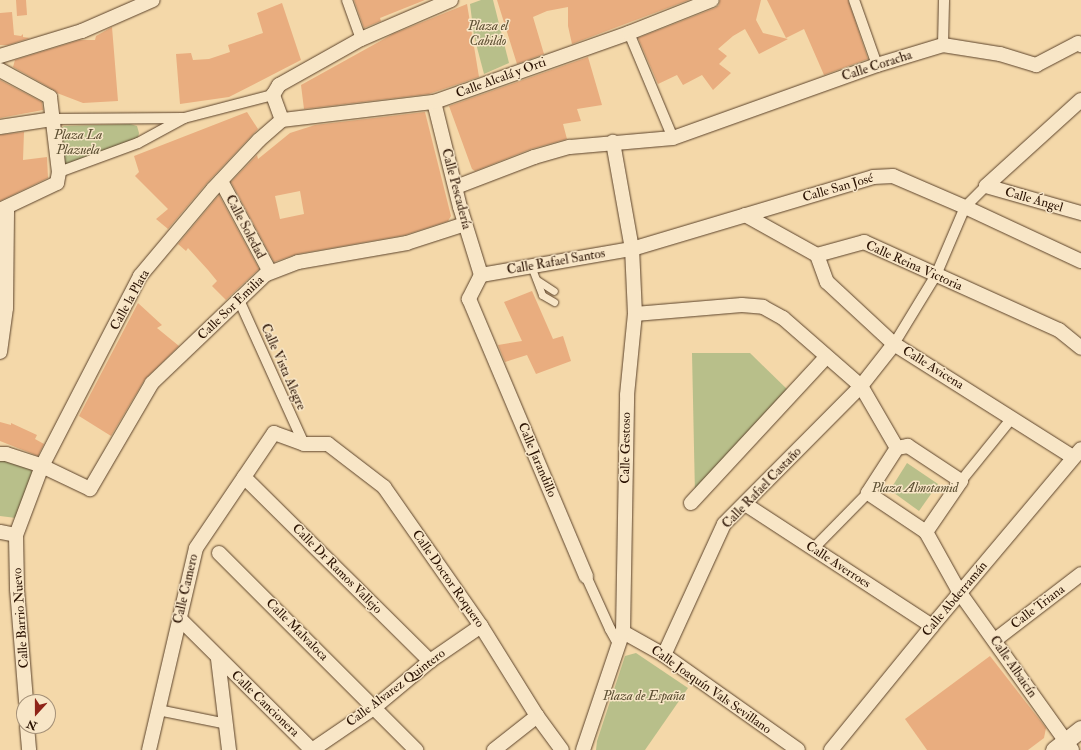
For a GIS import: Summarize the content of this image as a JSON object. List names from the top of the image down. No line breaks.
{"streets":{"street":["Calle Coracha","Calle Alcalá y Orti","Calle San José","Calle Pescadería","Calle Ángel","Calle Soledad","Calle Rafael Santos","Calle Reina Victoria","Calle la Plata","Calle Sor Emilia","Calle Vista Alegre","Calle Avicena","Calle Gestoso","Calle Jarandillo","Calle Rafael Castaño","Calle Averroes","Calle Dr Ramos Vallejo","Calle Doctor Roquero","Calle Camero","Calle Abderramán","Calle Triana","Calle Barrio Nuevo","Calle Malvaloca","Calle Albaicín","Calle Alvarez Quintero","Calle Joaquín Vals Sevillano","Calle Cancionera"]},"crossings":[["Calle Coracha","Calle Pescadería"],["Calle Coracha","Calle Gestoso"],["Calle Alcalá y Orti","Calle Pescadería"],["Calle Alcalá y Orti","Calle la Plata"],["Calle San José","Calle Rafael Santos"],["Calle San José","Calle Gestoso"],["Calle Pescadería","Calle Rafael Santos"],["Calle Pescadería","Calle Sor Emilia"],["Calle Pescadería","Calle Jarandillo"],["Calle Soledad","Calle la Plata"],["Calle Soledad","Calle Sor Emilia"],["Calle Rafael Santos","Calle Gestoso"],["Calle Rafael Santos","Calle Jarandillo"],["Calle Reina Victoria","Calle Avicena"],["Calle la Plata","Calle Sor Emilia"],["Calle la Plata","Calle Barrio Nuevo"],["Calle Sor Emilia","Calle Vista Alegre"],["Calle Vista Alegre","Calle Doctor Roquero"],["Calle Vista Alegre","Calle Camero"],["Calle Avicena","Calle Rafael Castaño"],["Calle Avicena","Calle Abderramán"],["Calle Gestoso","Calle Jarandillo"],["Calle Gestoso","Calle Joaquín Vals Sevillano"],["Calle Jarandillo","Calle Joaquín Vals Sevillano"],["Calle Rafael Castaño","Calle Averroes"],["Calle Rafael Castaño","Calle Joaquín Vals Sevillano"],["Calle Averroes","Calle Abderramán"],["Calle Dr Ramos Vallejo","Calle Camero"],["Calle Dr Ramos Vallejo","Calle Alvarez Quintero"],["Calle Doctor Roquero","Calle Camero"],["Calle Doctor Roquero","Calle Alvarez Quintero"],["Calle Camero","Calle Cancionera"],["Calle Abderramán","Calle Albaicín"],["Calle Triana","Calle Albaicín"],["Calle Malvaloca","Calle Alvarez Quintero"],["Calle Alvarez Quintero","Calle Cancionera"]],"parks":["Plaza el Cabildo","Plaza La Plazuela","Plaza Almotamid","Plaza de España"],"north":"bottom"}
